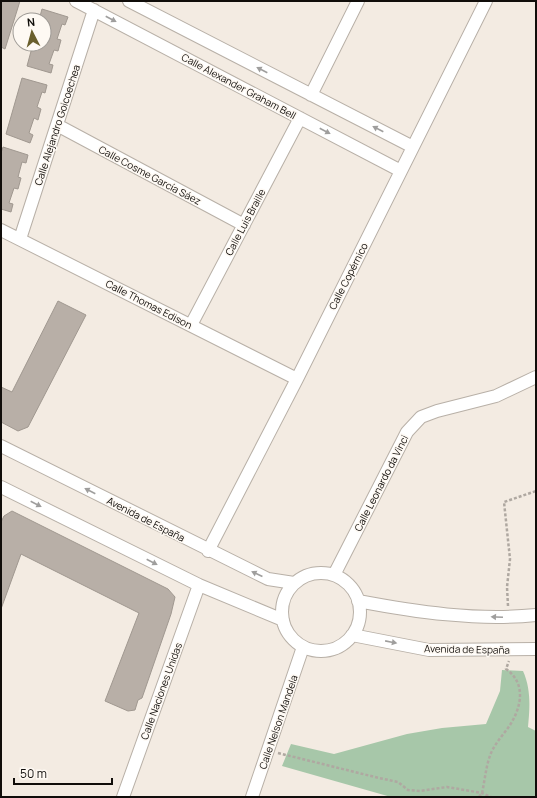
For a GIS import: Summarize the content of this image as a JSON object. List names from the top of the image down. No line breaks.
{"streets":{"street":["Calle Alexander Graham Bell","Calle Alejandro Goicoechea","Calle Cosme García Sáez","Calle Luis Braille","Calle Copérnico","Calle Thomas Edison","Calle Leonardo da Vinci","Avenida de España","Calle Naciones Unidas","Calle Nelson Mandela"]},"crossings":[["Calle Alexander Graham Bell","Calle Alejandro Goicoechea"],["Calle Alexander Graham Bell","Calle Luis Braille"],["Calle Alexander Graham Bell","Calle Copérnico"],["Calle Alejandro Goicoechea","Calle Cosme García Sáez"],["Calle Alejandro Goicoechea","Calle Thomas Edison"],["Calle Cosme García Sáez","Calle Luis Braille"],["Calle Luis Braille","Calle Thomas Edison"],["Calle Copérnico","Calle Thomas Edison"],["Calle Copérnico","Avenida de España"],["Calle Leonardo da Vinci","Avenida de España"],["Calle Leonardo da Vinci","Calle Nelson Mandela"],["Avenida de España","Calle Nelson Mandela"]],"scale_bar":"50 m","north":"top"}
